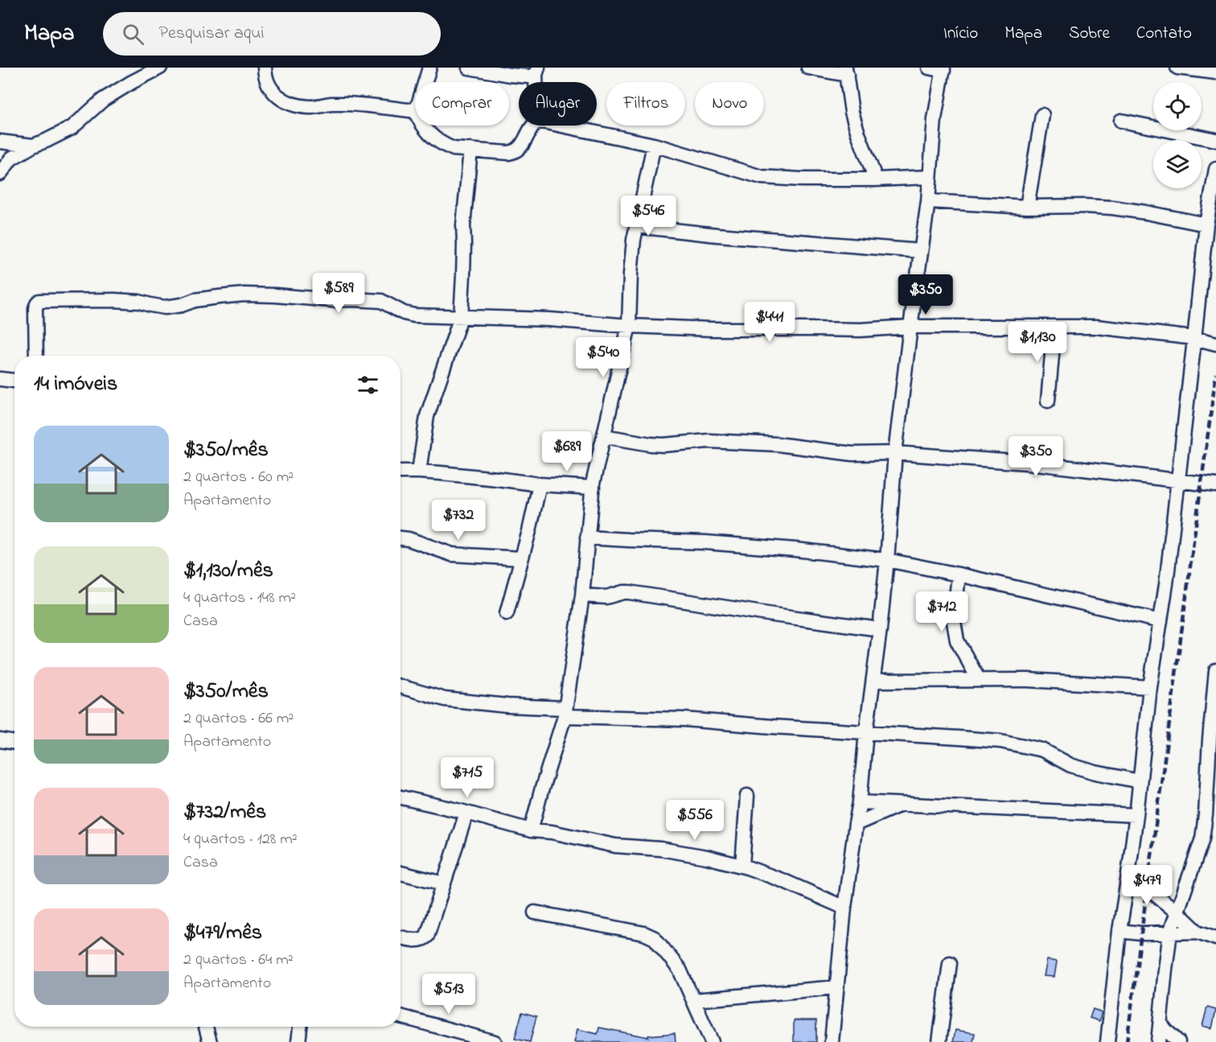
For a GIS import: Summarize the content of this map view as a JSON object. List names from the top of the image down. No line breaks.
{"page":{"header":"Mapa","search":"Pesquisar aqui","nav":["Início","Mapa","Sobre","Contato"],"chip":["Comprar","Alugar","Filtros","Novo"],"price":["$546","$589","$350","$441","$1,130","$540","$689","$350","$732","$712","$715","$556","$479","$513"],"heading":"14 imóveis","list":[{"name":"$350/mês","note":"2 quartos · 60 m² · Apartamento"},{"name":"$1,130/mês","note":"4 quartos · 148 m² · Casa"},{"name":"$350/mês","note":"2 quartos · 66 m² · Apartamento"},{"name":"$732/mês","note":"4 quartos · 128 m² · Casa"},{"name":"$479/mês","note":"2 quartos · 64 m² · Apartamento"}]}}
